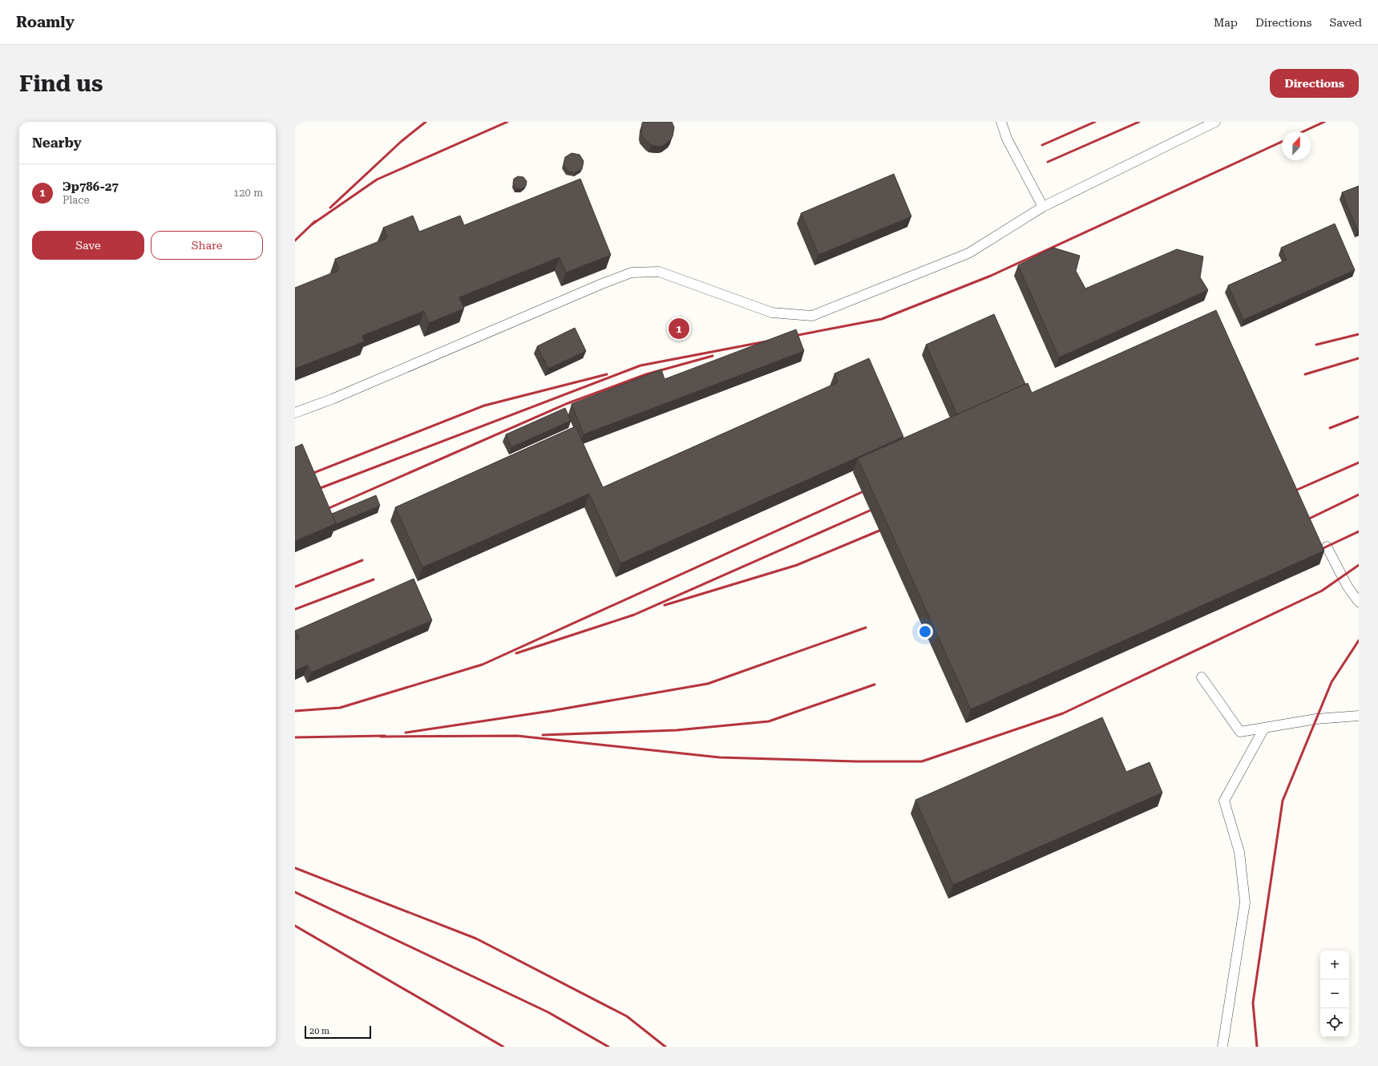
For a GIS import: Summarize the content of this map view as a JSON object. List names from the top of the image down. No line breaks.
{"scale_bar":"20 m","north":"top","page":{"header":"Roamly","nav":["Map","Directions","Saved"],"buttons":["Directions",["Save","Share"]],"title":"Find us","heading":"Nearby","list":[{"mark":"1","name":"Эр786-27","note":"Place","value":"120 m"}],"pins":"1","map_buttons":["+","−"],"scale":"20 m"}}
